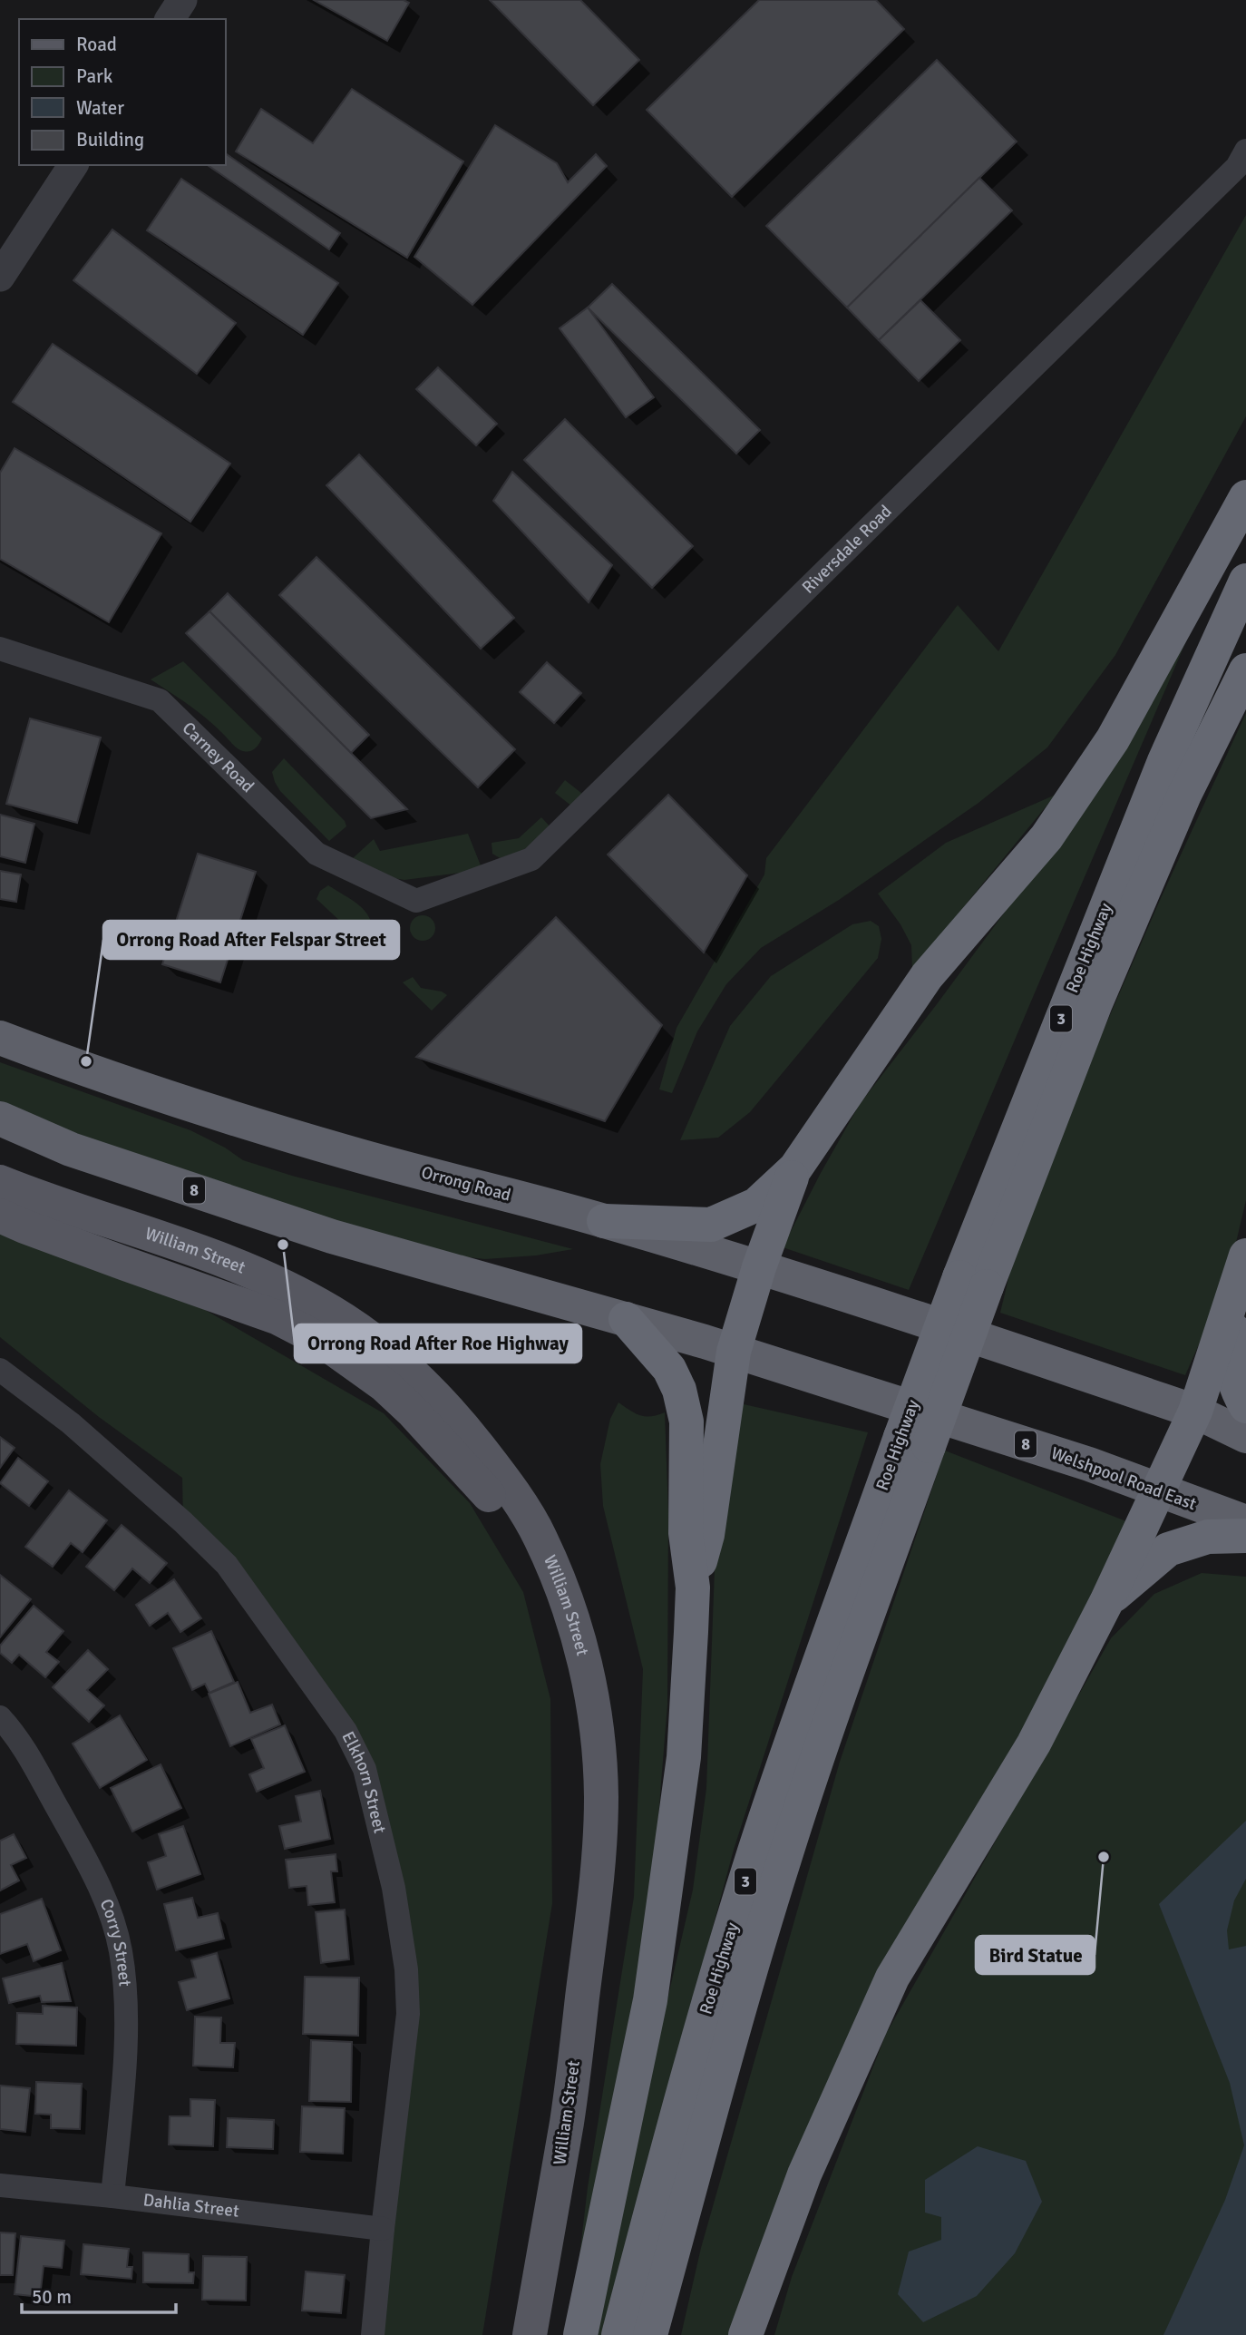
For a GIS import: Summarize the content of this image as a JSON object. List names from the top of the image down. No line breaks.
{"streets":{"highway":["Roe Highway","3","Orrong Road","8","Welshpool Road East"],"main road":["William Street"],"street":["Riversdale Road","Carney Road","Elkhorn Street","Corry Street","Dahlia Street"]},"crossings":[["Riversdale Road","Carney Road"],["8","Welshpool Road East"],["Elkhorn Street","Dahlia Street"],["Corry Street","Dahlia Street"]],"places":["Orrong Road After Felspar Street","Orrong Road After Roe Highway","Bird Statue"],"legend":["Road","Park","Water","Building"],"scale_bar":"50 m"}
